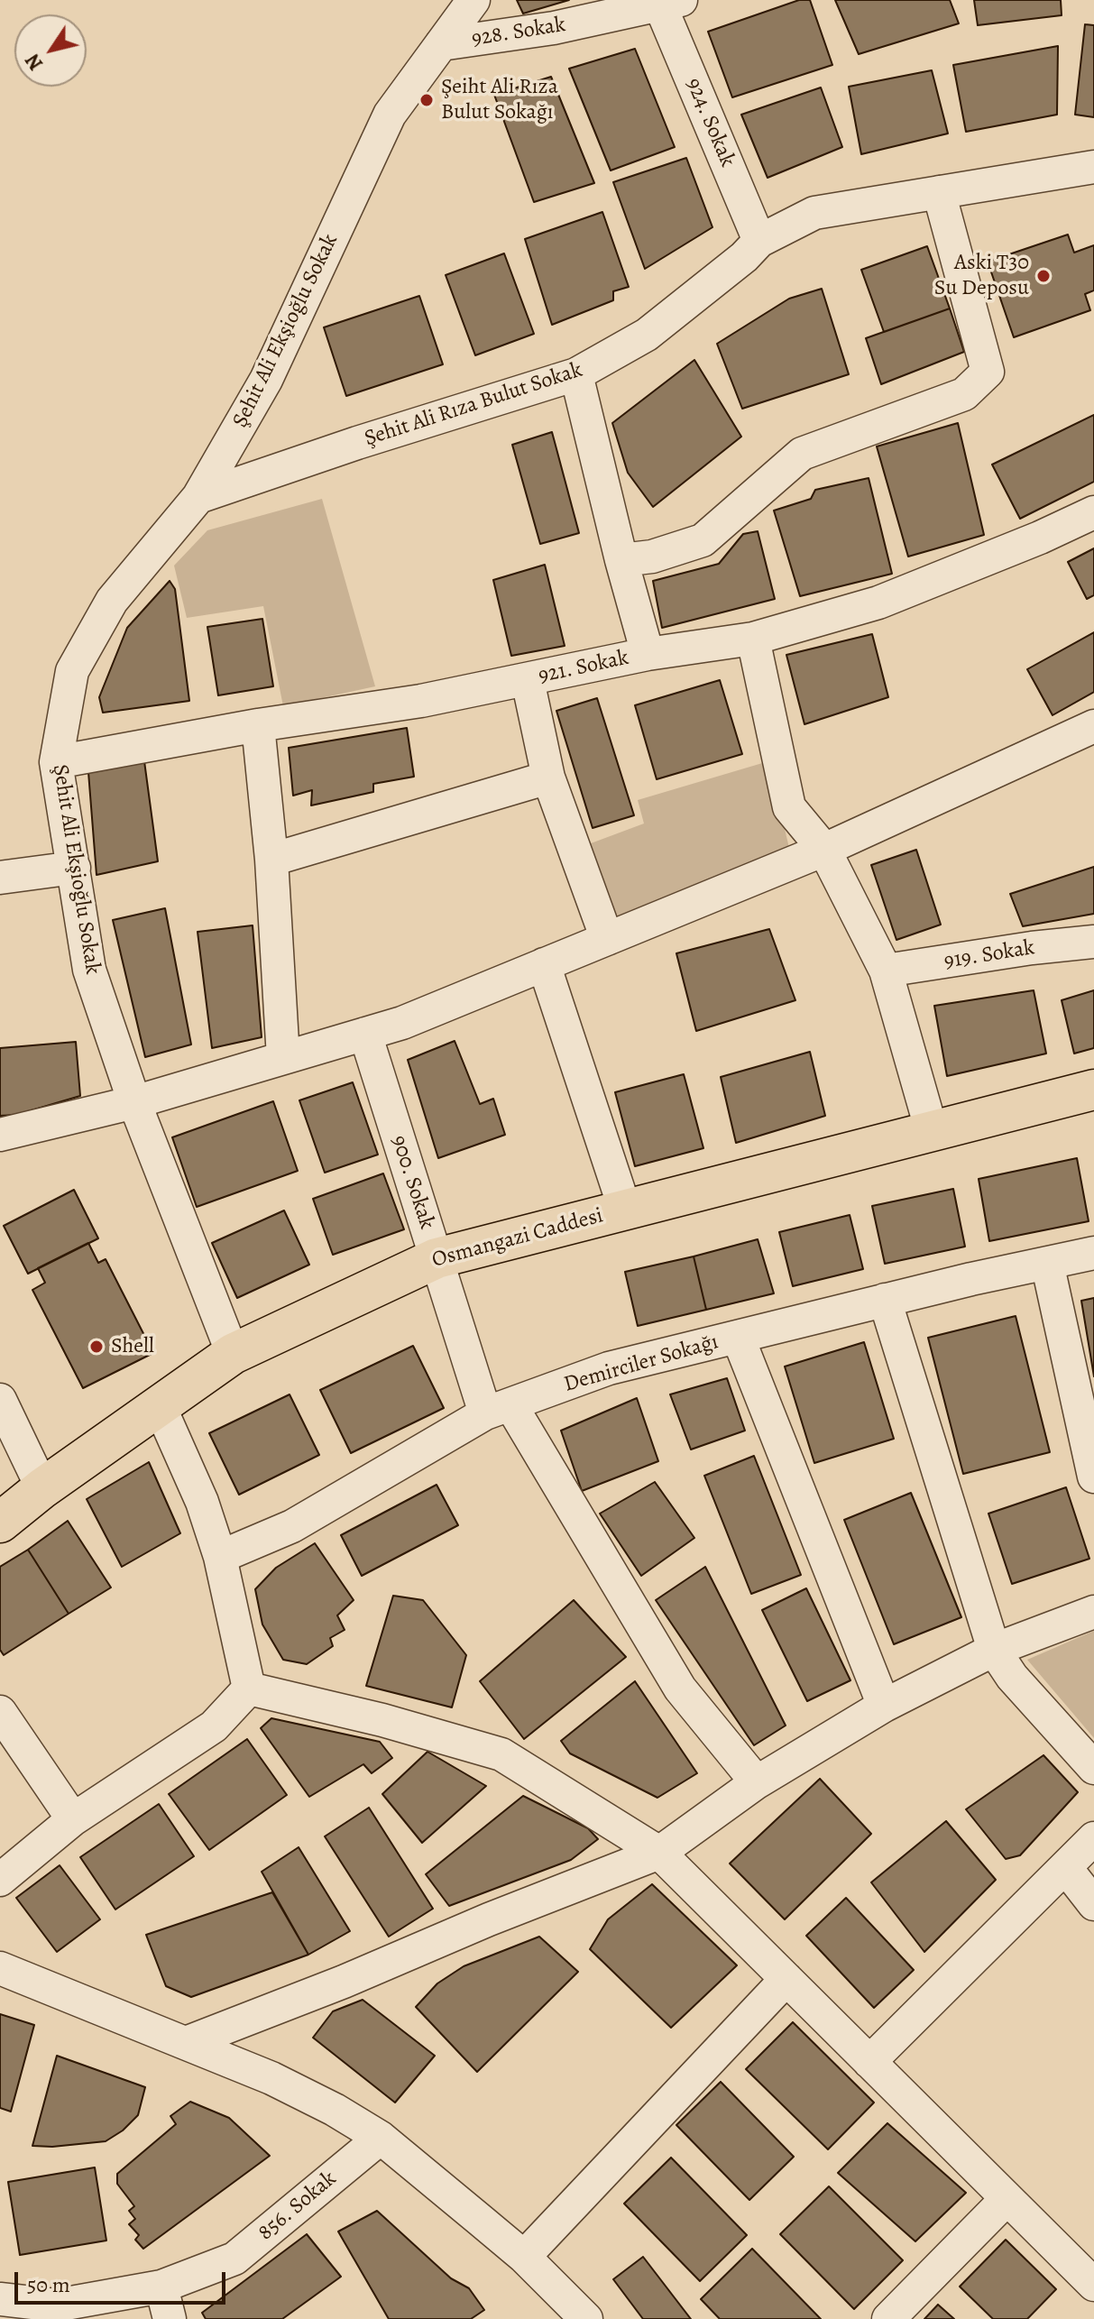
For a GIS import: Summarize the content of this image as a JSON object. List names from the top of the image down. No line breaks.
{"streets":{"main road":["Osmangazi Caddesi"],"street":["928. Sokak","924. Sokak","Şehit Ali Ekşioğlu Sokak","Şehit Ali Rıza Bulut Sokak","921. Sokak","919. Sokak","900. Sokak","Demirciler Sokağı","856. Sokak"]},"crossings":[["928. Sokak","924. Sokak"],["928. Sokak","Şehit Ali Ekşioğlu Sokak"],["924. Sokak","Şehit Ali Rıza Bulut Sokak"],["Şehit Ali Ekşioğlu Sokak","Şehit Ali Rıza Bulut Sokak"],["Şehit Ali Ekşioğlu Sokak","921. Sokak"],["Şehit Ali Ekşioğlu Sokak","Osmangazi Caddesi"],["900. Sokak","Osmangazi Caddesi"],["900. Sokak","Demirciler Sokağı"]],"places":["Şeiht Ali Rıza Bulut Sokağı","Aski T30 Su Deposu","Shell"],"scale_bar":"50 m","north":"bottom left"}
